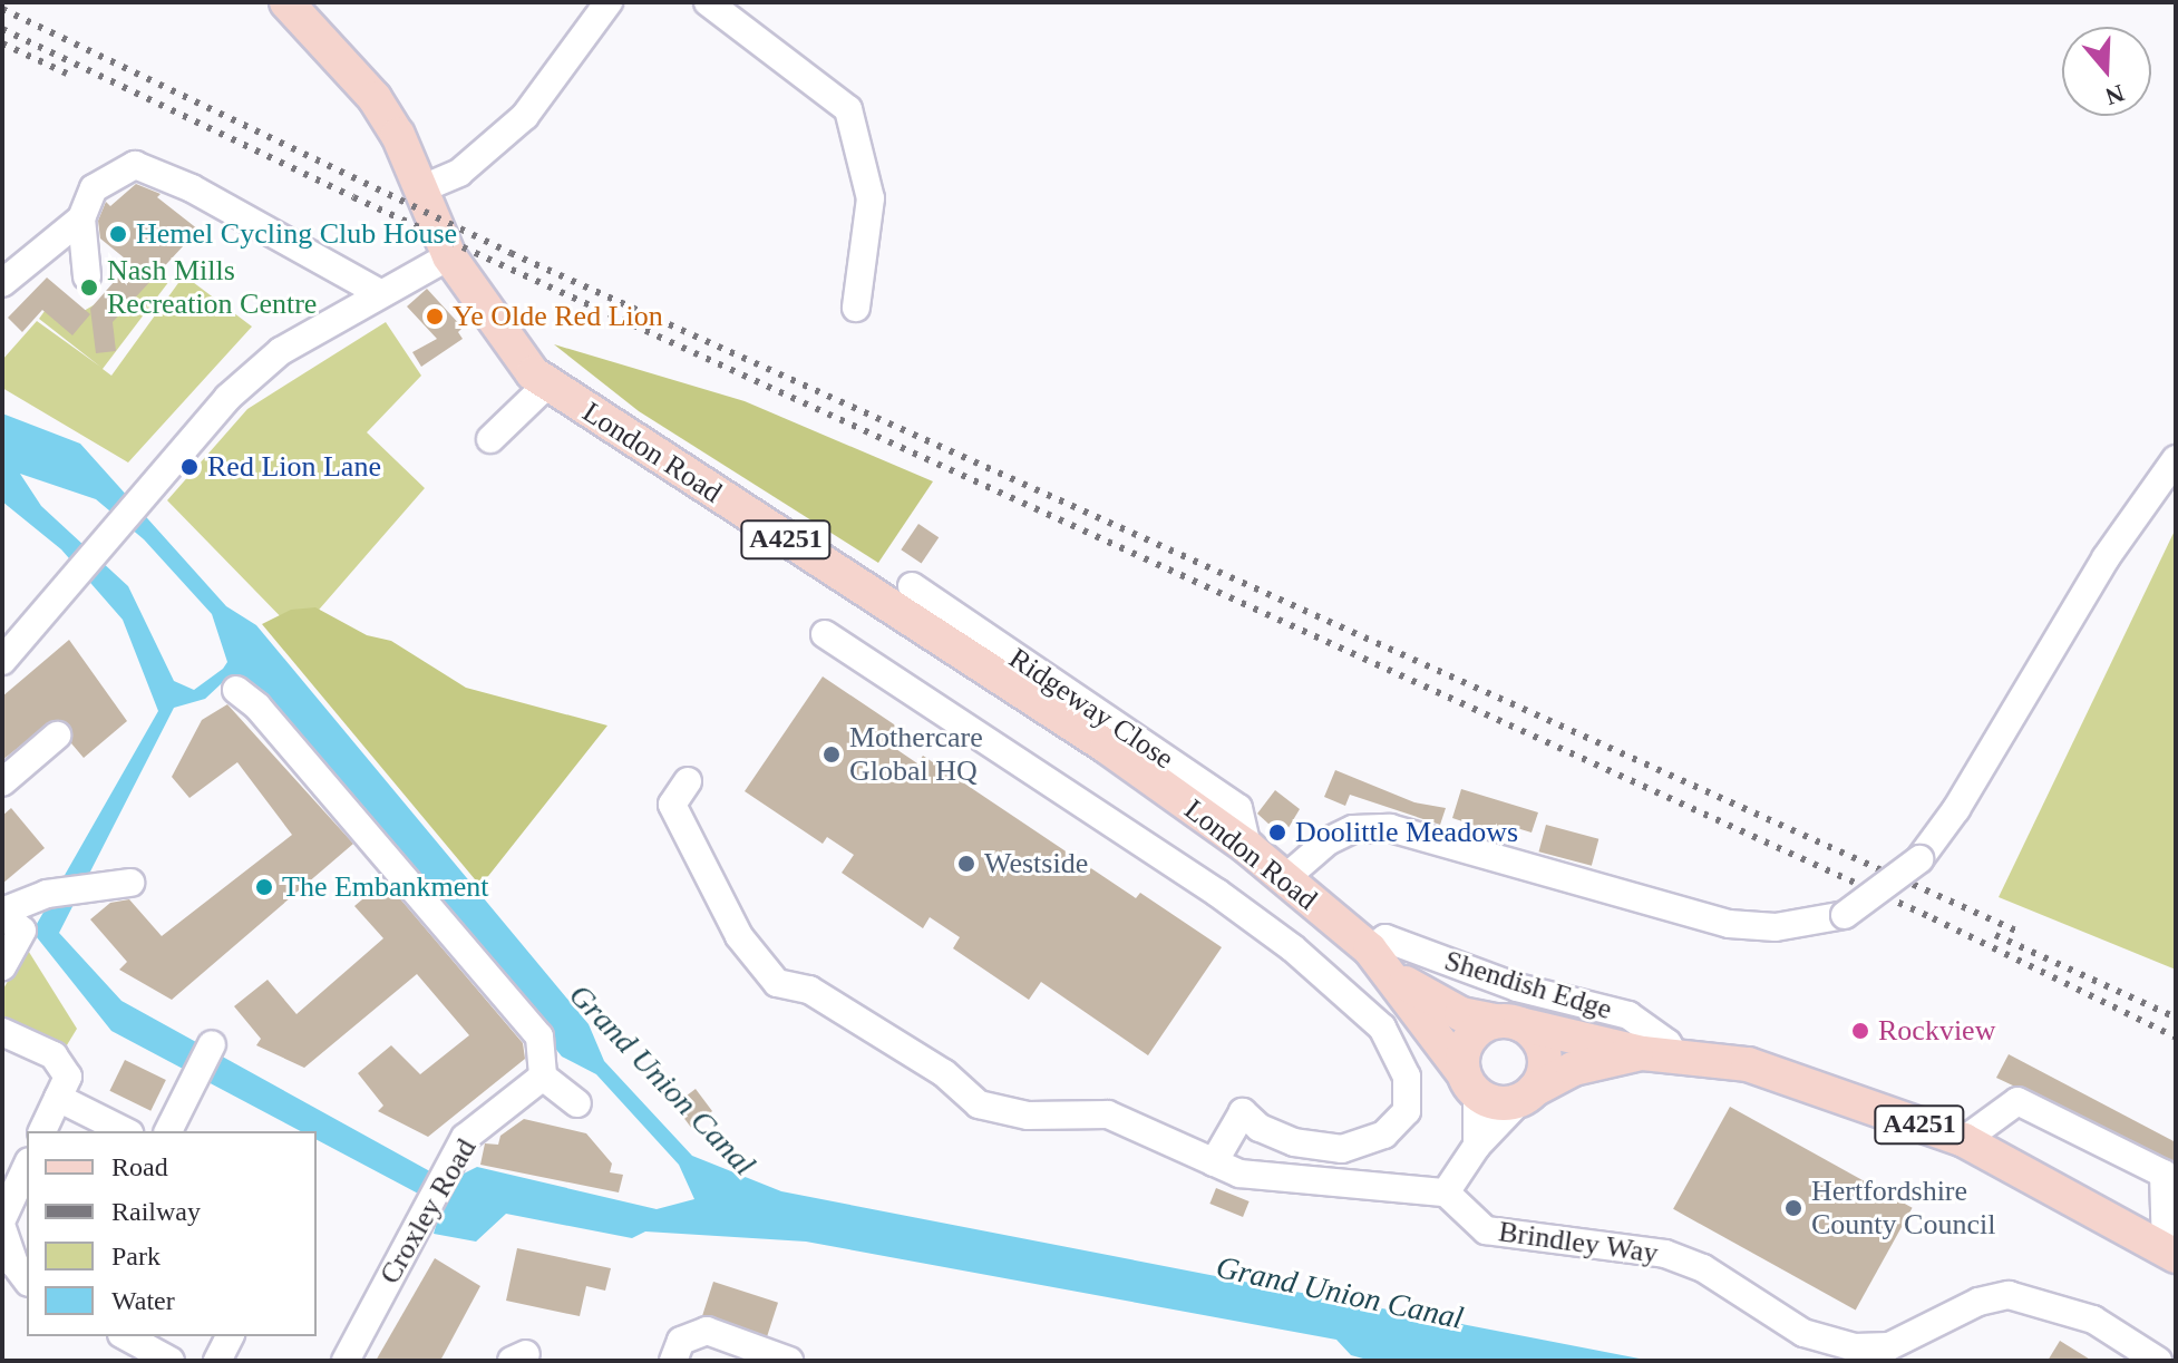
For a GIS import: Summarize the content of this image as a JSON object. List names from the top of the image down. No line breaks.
{"streets":{"main road":["London Road","A4251"],"street":["Ridgeway Close","Shendish Edge","Croxley Road","Brindley Way"]},"crossings":[["London Road","Ridgeway Close"],["London Road","Shendish Edge"]],"water":["Grand Union Canal"],"places":["Hemel Cycling Club House","Nash Mills Recreation Centre","Ye Olde Red Lion","Red Lion Lane","Mothercare Global HQ","Doolittle Meadows","Westside","The Embankment","Rockview","Hertfordshire County Council"],"legend":["Road","Railway","Park","Water"],"north":"bottom"}
